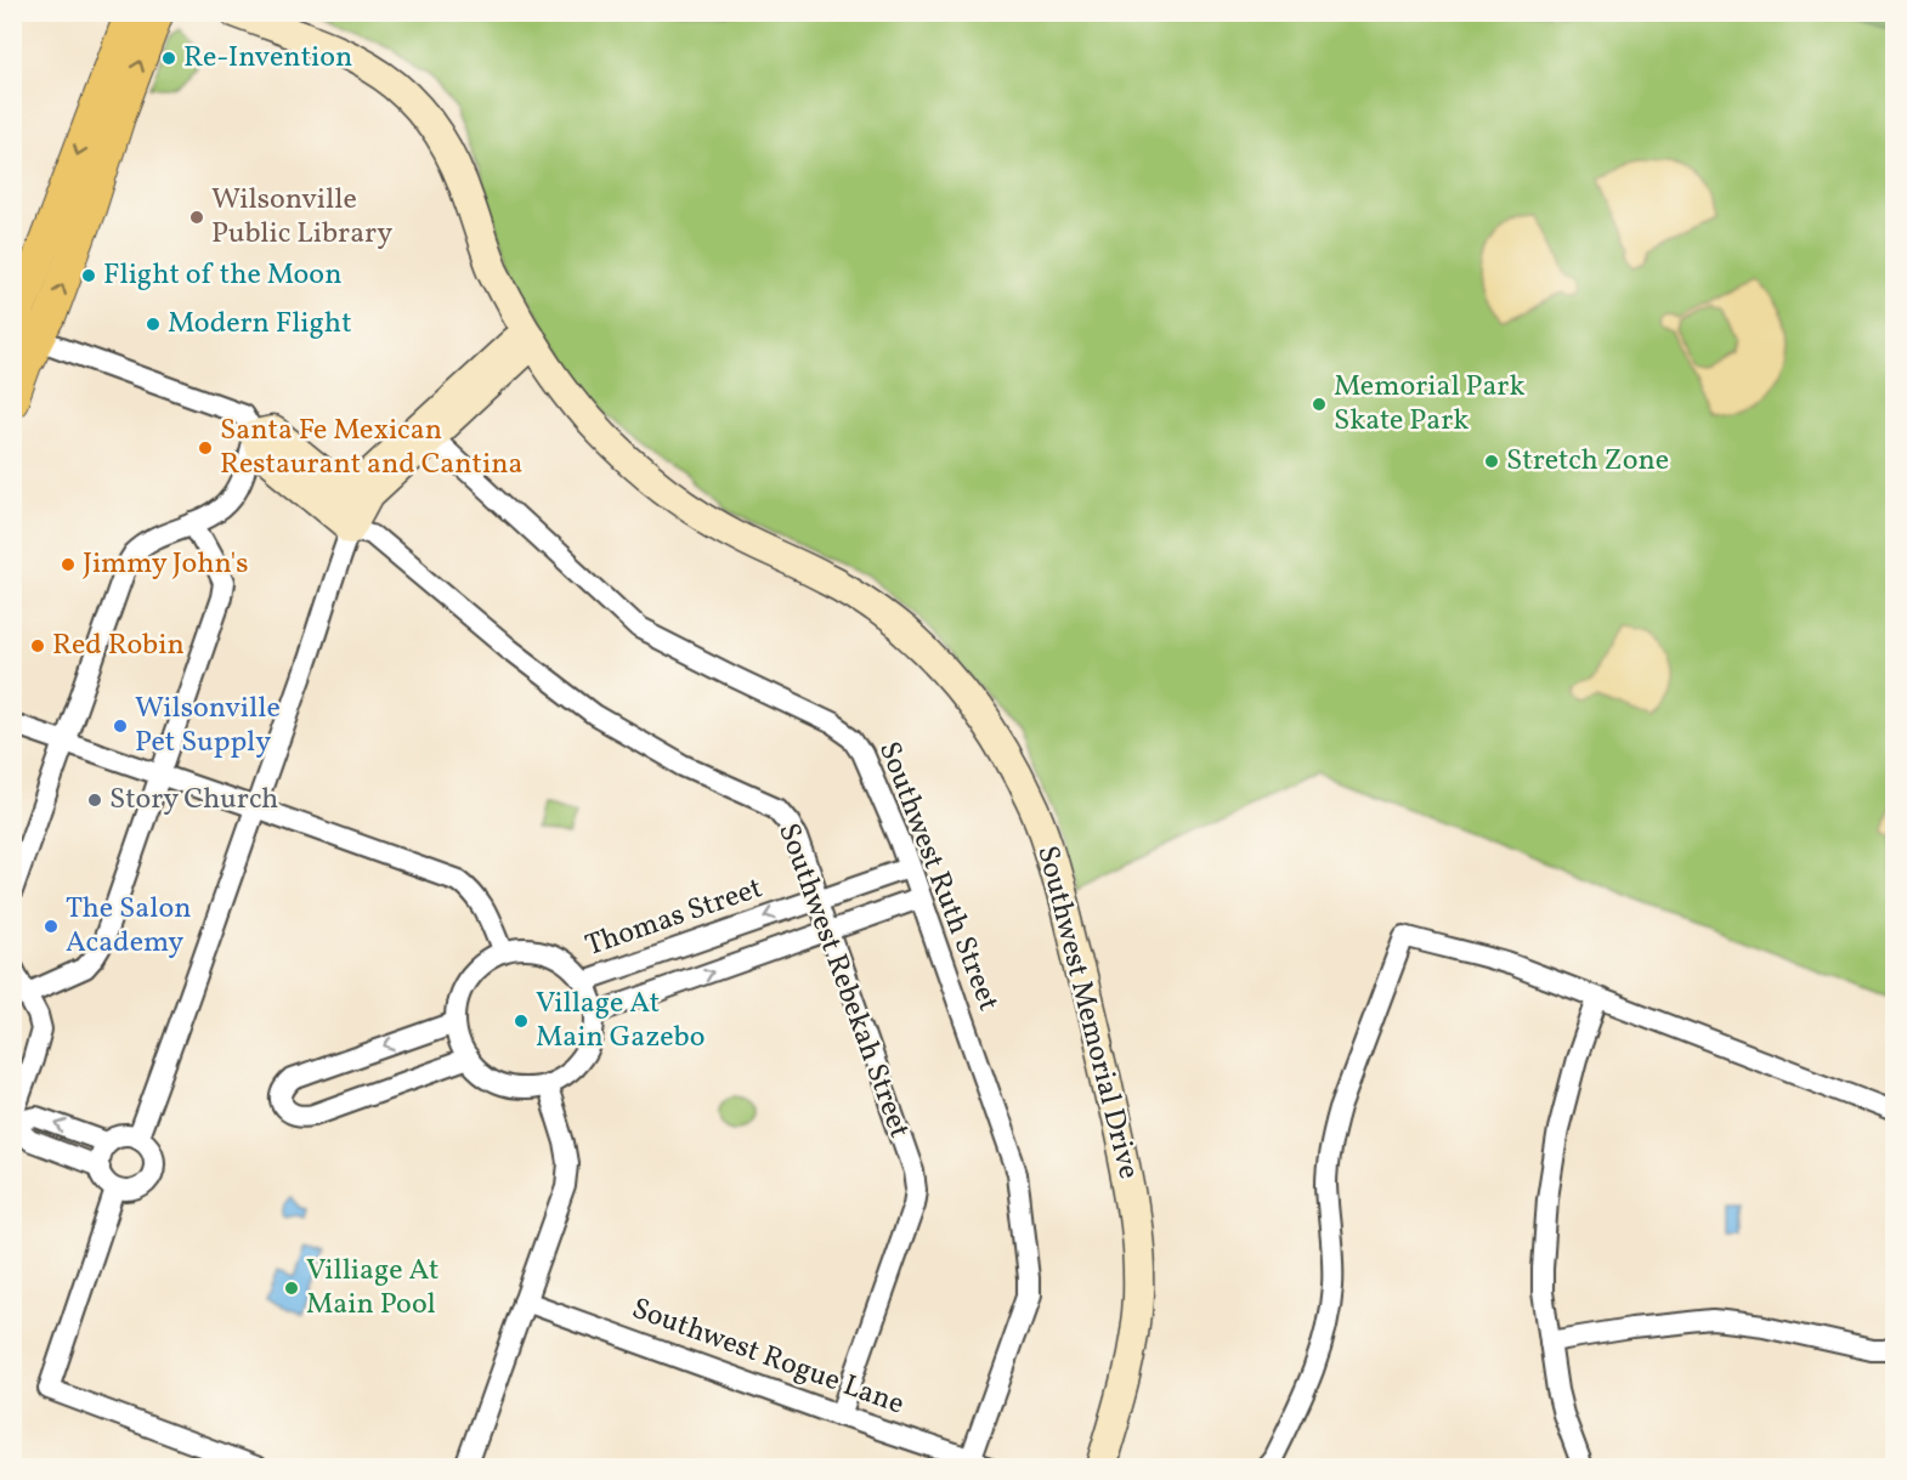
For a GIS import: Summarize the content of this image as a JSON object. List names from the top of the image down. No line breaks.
{"streets":{"street":["Southwest Ruth Street","Thomas Street","Southwest Rebekah Street","Southwest Memorial Drive","Southwest Rogue Lane"]},"crossings":[["Southwest Ruth Street","Thomas Street"],["Southwest Ruth Street","Southwest Rogue Lane"],["Thomas Street","Southwest Rebekah Street"],["Southwest Rebekah Street","Southwest Rogue Lane"]],"places":["Re-Invention","Wilsonville Public Library","Flight of the Moon","Modern Flight","Memorial Park Skate Park","Santa Fe Mexican Restaurant and Cantina","Stretch Zone","Jimmy John's","Red Robin","Wilsonville Pet Supply","Story Church","The Salon Academy","Village At Main Gazebo","Villiage At Main Pool"]}
